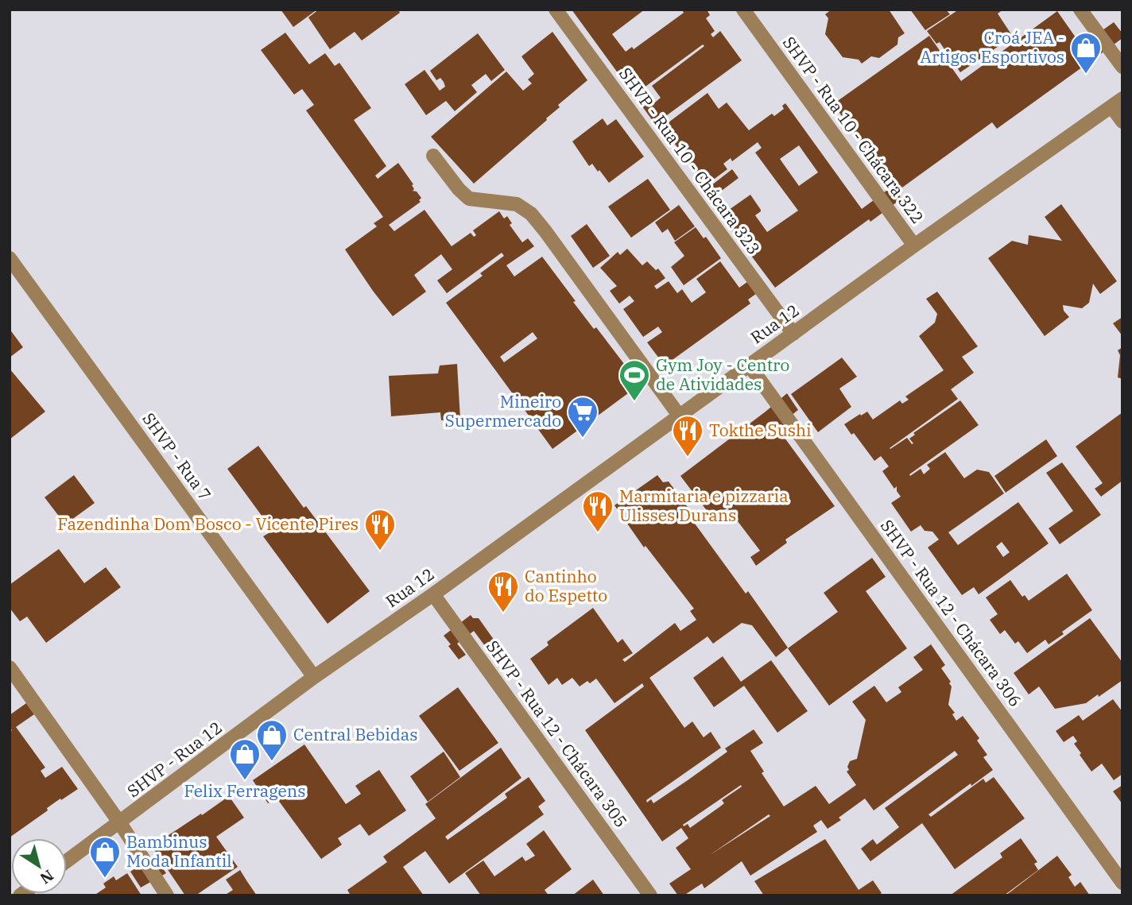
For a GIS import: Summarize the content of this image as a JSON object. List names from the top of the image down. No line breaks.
{"streets":{"street":["SHVP - Rua 10 - Chácara 322","SHVP - Rua 10 - Chácara 323","Rua 12","SHVP - Rua 7","SHVP - Rua 12 - Chácara 306","SHVP - Rua 12 - Chácara 305","SHVP - Rua 12"]},"crossings":[["SHVP - Rua 10 - Chácara 322","Rua 12"],["SHVP - Rua 10 - Chácara 323","Rua 12"],["Rua 12","SHVP - Rua 7"],["Rua 12","SHVP - Rua 12 - Chácara 306"],["Rua 12","SHVP - Rua 12 - Chácara 305"],["Rua 12","SHVP - Rua 12"],["SHVP - Rua 7","SHVP - Rua 12"]],"places":{"shop":["Croá JEA - Artigos Esportivos","Central Bebidas","Felix Ferragens","Bambinus Moda Infantil"],"sports":["Gym Joy - Centro de Atividades"],"supermarket":["Mineiro Supermercado"],"restaurant":["Tokthe Sushi","Marmitaria e pizzaria Ulisses Durans","Fazendinha Dom Bosco - Vicente Pires","Cantinho do Espetto"]},"north":"bottom right"}
